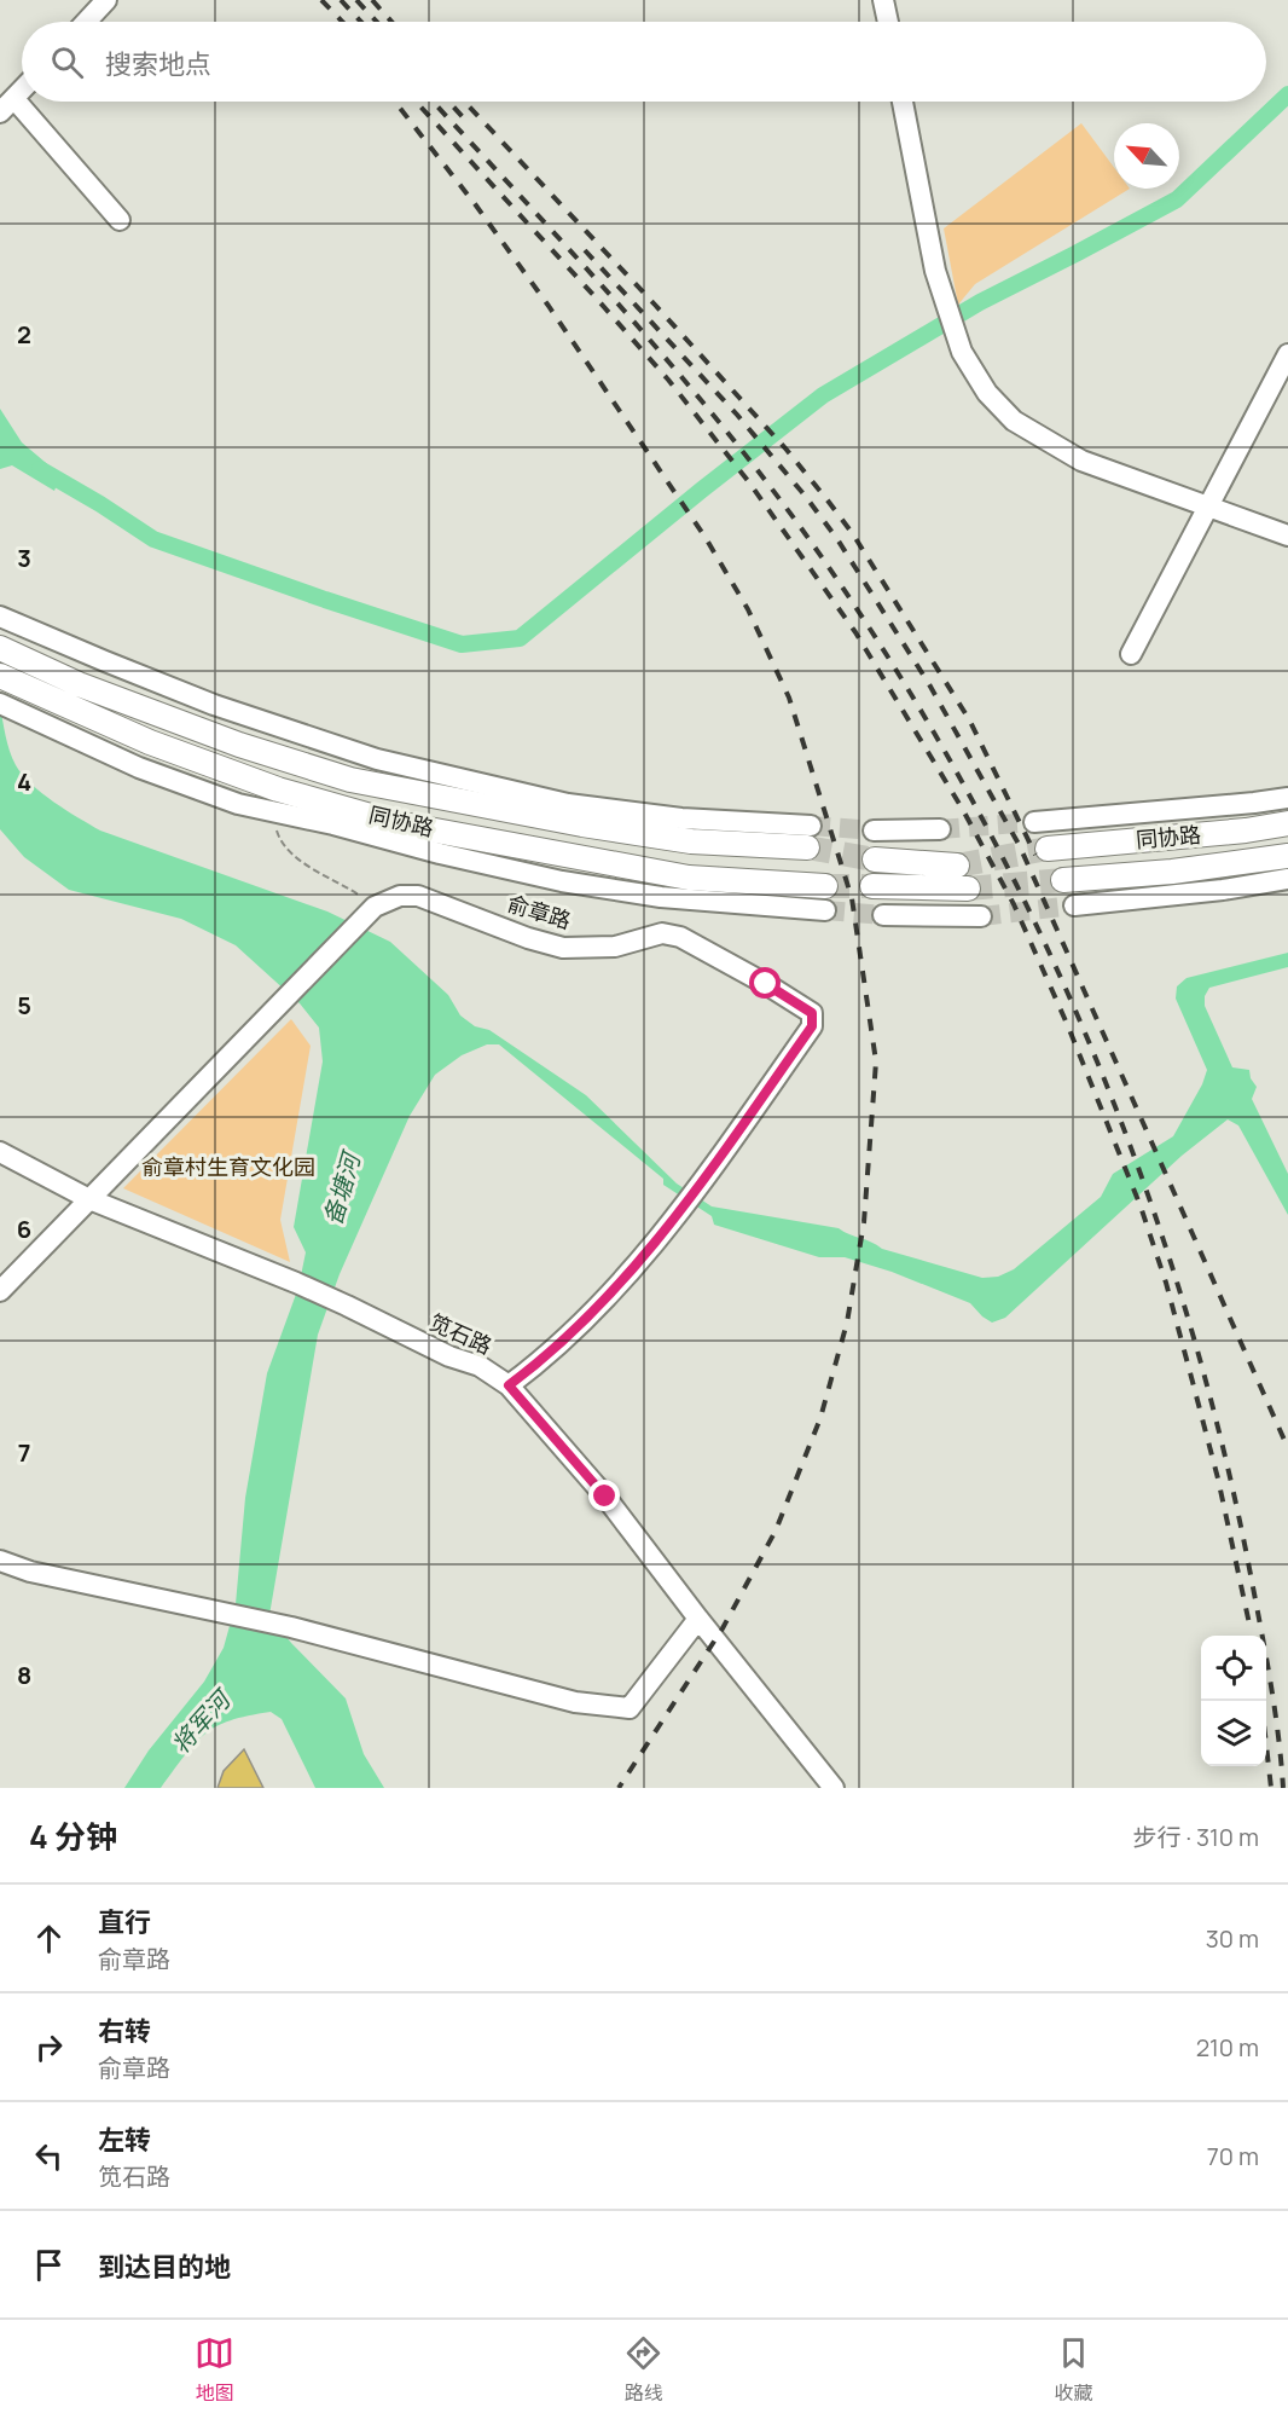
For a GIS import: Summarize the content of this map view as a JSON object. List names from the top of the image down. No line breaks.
{"streets":{"main road":["同协路"],"street":["俞章路","笕石路"]},"crossings":[["俞章路","笕石路"]],"water":["备塘河","将军河"],"parks":["俞章村生育文化园"],"north":"top left","page":{"search":"搜索地点","heading":["4 分钟","步行 · 310 m"],"list":[["直行","俞章路","30 m"],["右转","俞章路","210 m"],["左转","笕石路","70 m"],"到达目的地"],"nav":["地图","路线","收藏"]},"grid":{"rows":["2","3","4","5","6","7","8"]}}
